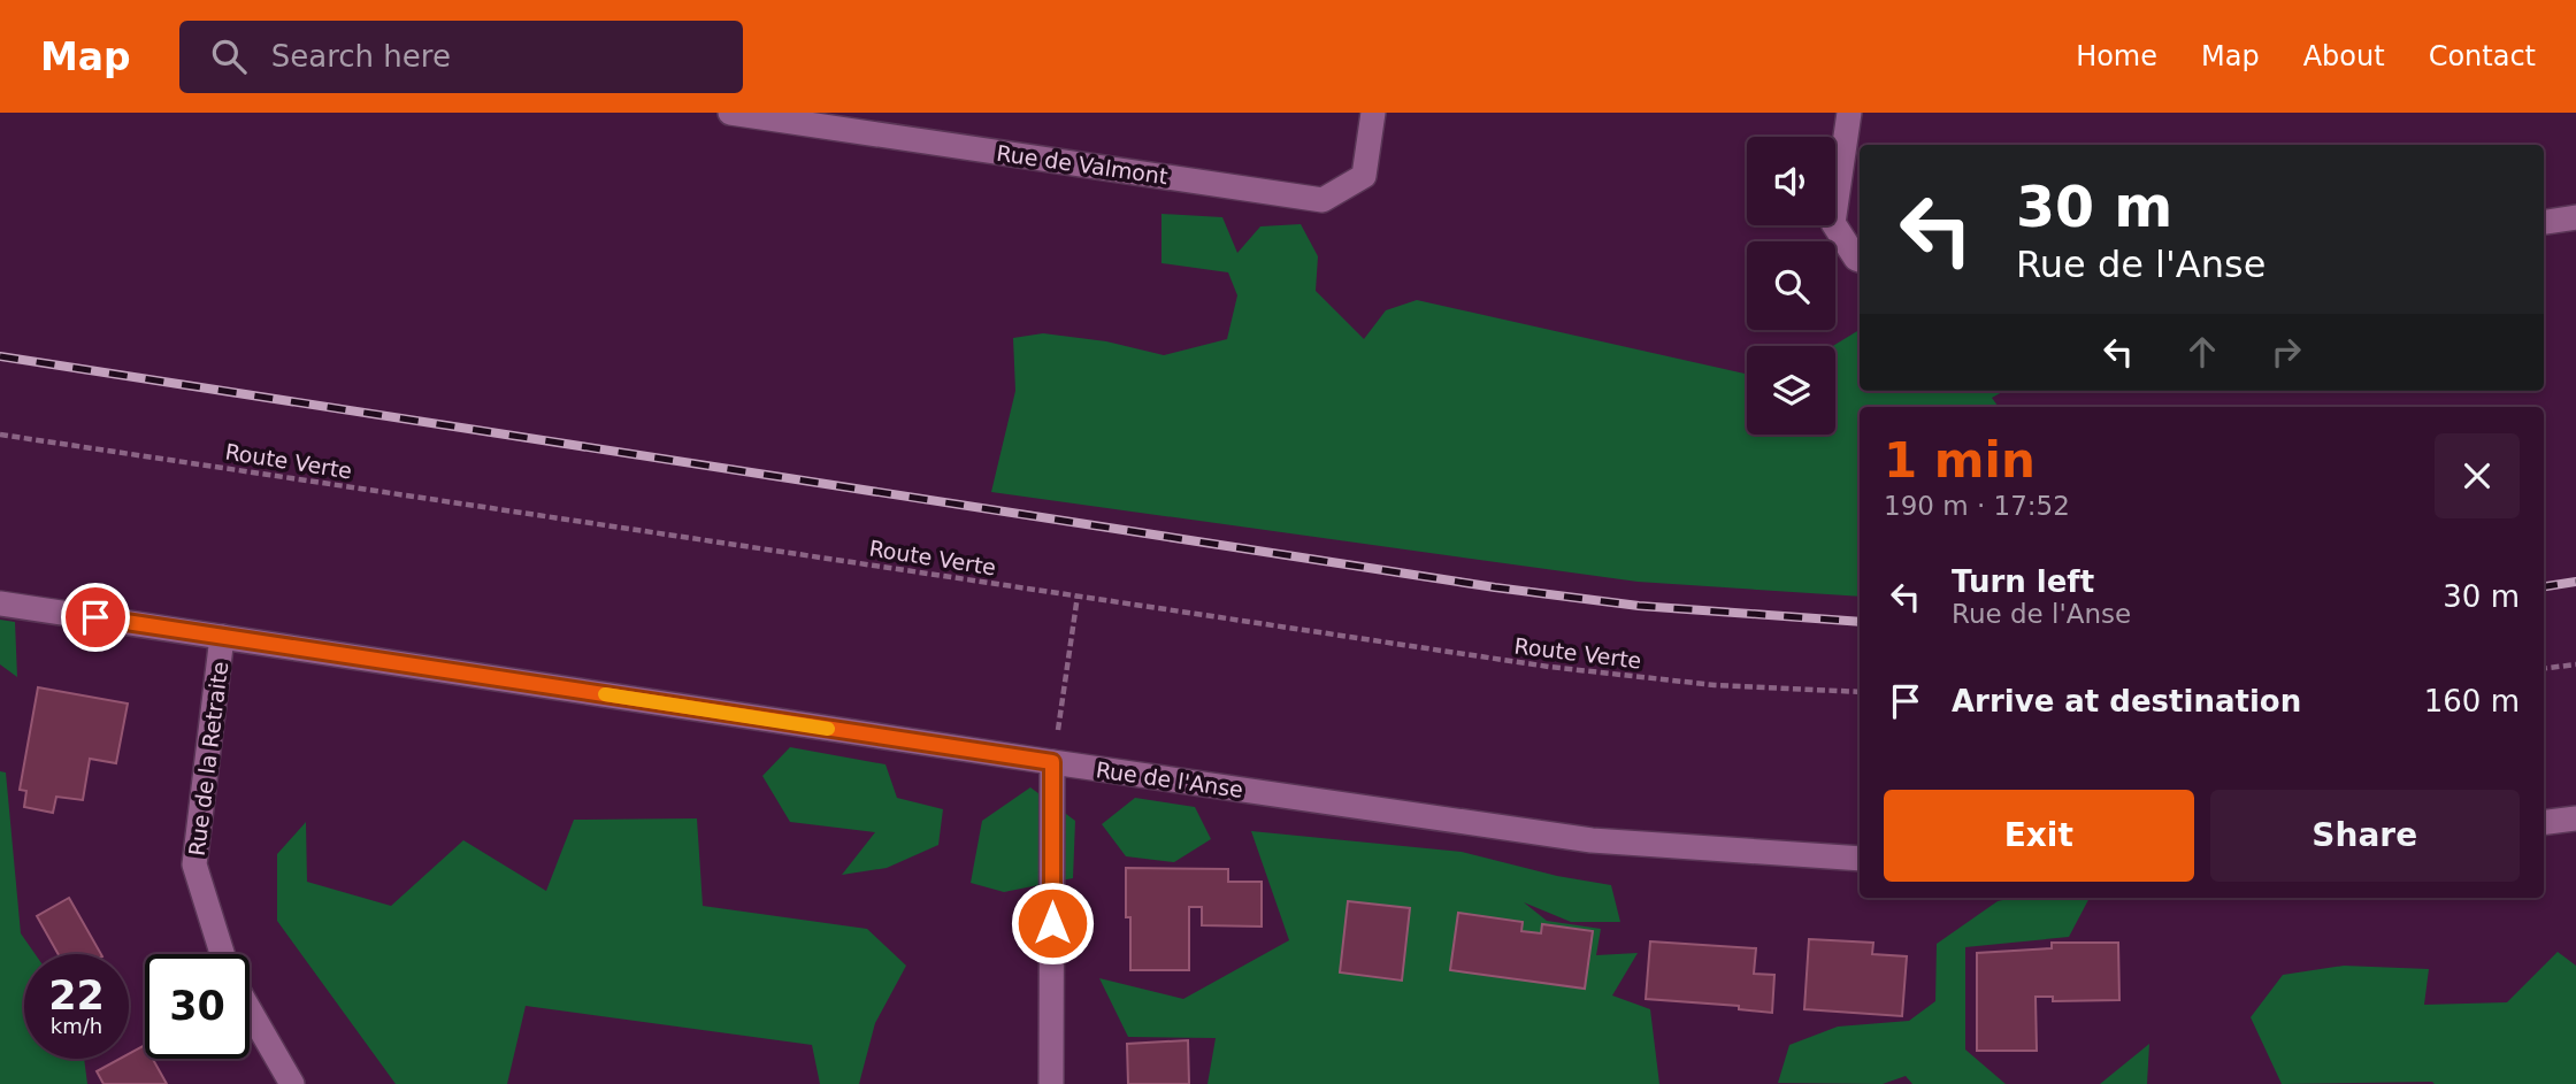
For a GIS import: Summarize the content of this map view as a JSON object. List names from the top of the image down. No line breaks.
{"streets":{"street":["Rue de Valmont","Rue de la Retraite","Rue de l'Anse"],"path":["Route Verte"]},"crossings":[["Rue de la Retraite","Rue de l'Anse"]],"page":{"header":"Map","search":"Search here","nav":["Home","Map","About","Contact"],"turn":["30 m","Rue de l'Anse"],"heading":["1 min","190 m · 17:52"],"list":[{"name":"Turn left","note":"Rue de l'Anse","value":"30 m"},{"name":"Arrive at destination","value":"160 m"}],"buttons":["Exit","Share"],"speed":"22 km/h","limit":"30"}}
